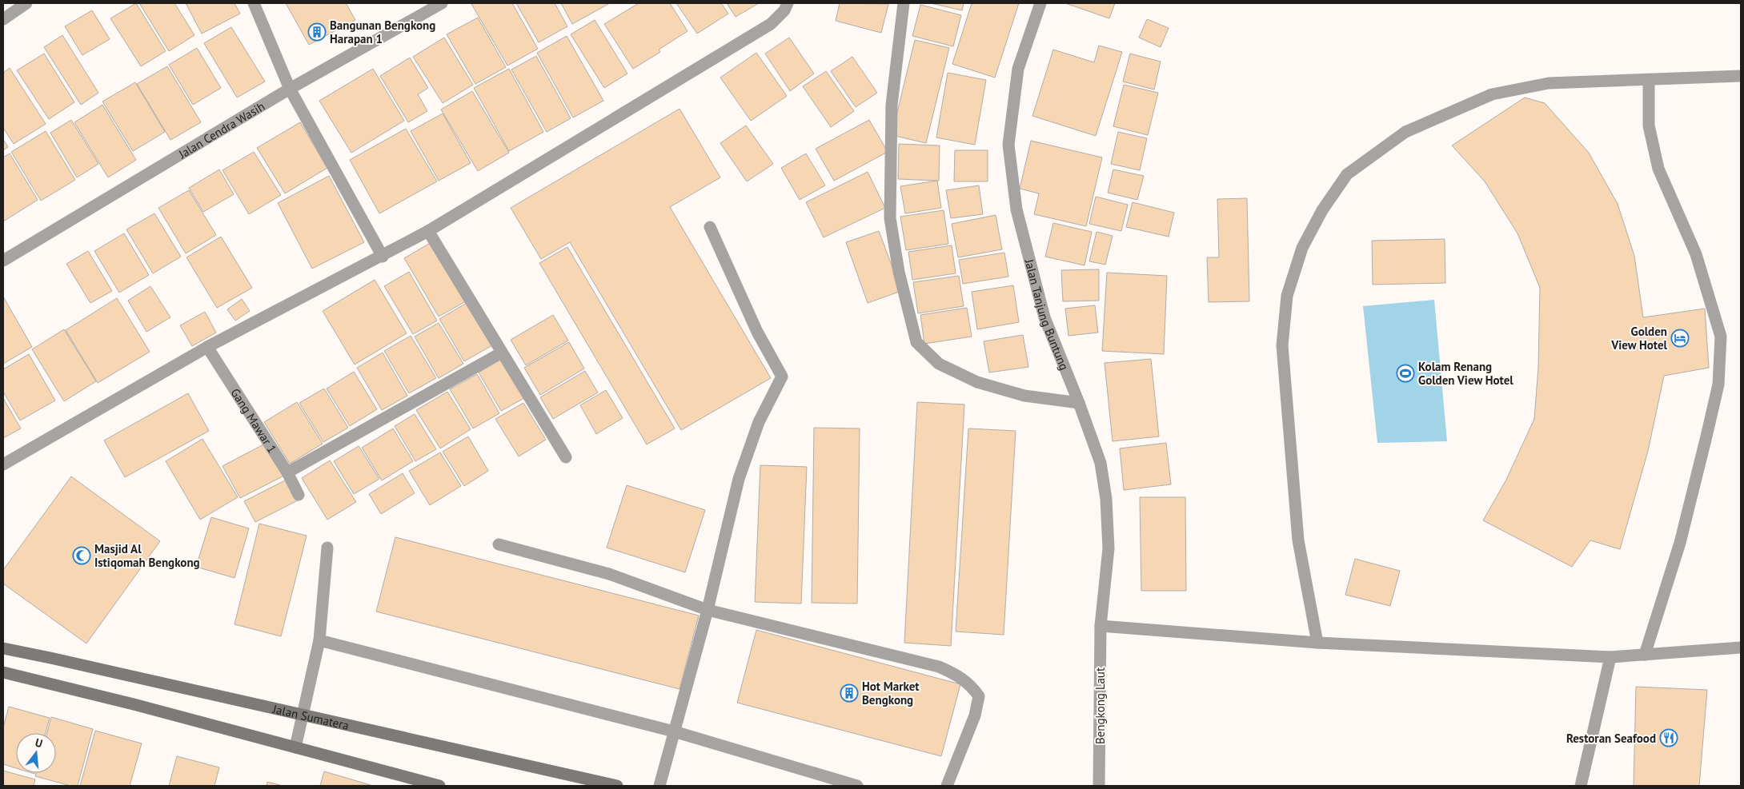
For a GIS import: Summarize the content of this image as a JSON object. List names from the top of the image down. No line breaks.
{"streets":{"main road":["Jalan Sumatera"],"street":["Jalan Cendra Wasih","Jalan Tanjung Buntung","Gang Mawar 1","Bengkong Laut"]},"crossings":[["Jalan Tanjung Buntung","Bengkong Laut"]],"places":{"building":["Bangunan Bengkong Harapan 1","Hot Market Bengkong"],"hotel":["Golden View Hotel"],"sports":["Kolam Renang Golden View Hotel"],"mosque":["Masjid Al Istiqomah Bengkong"],"restaurant":["Restoran Seafood"]},"north":"top"}
